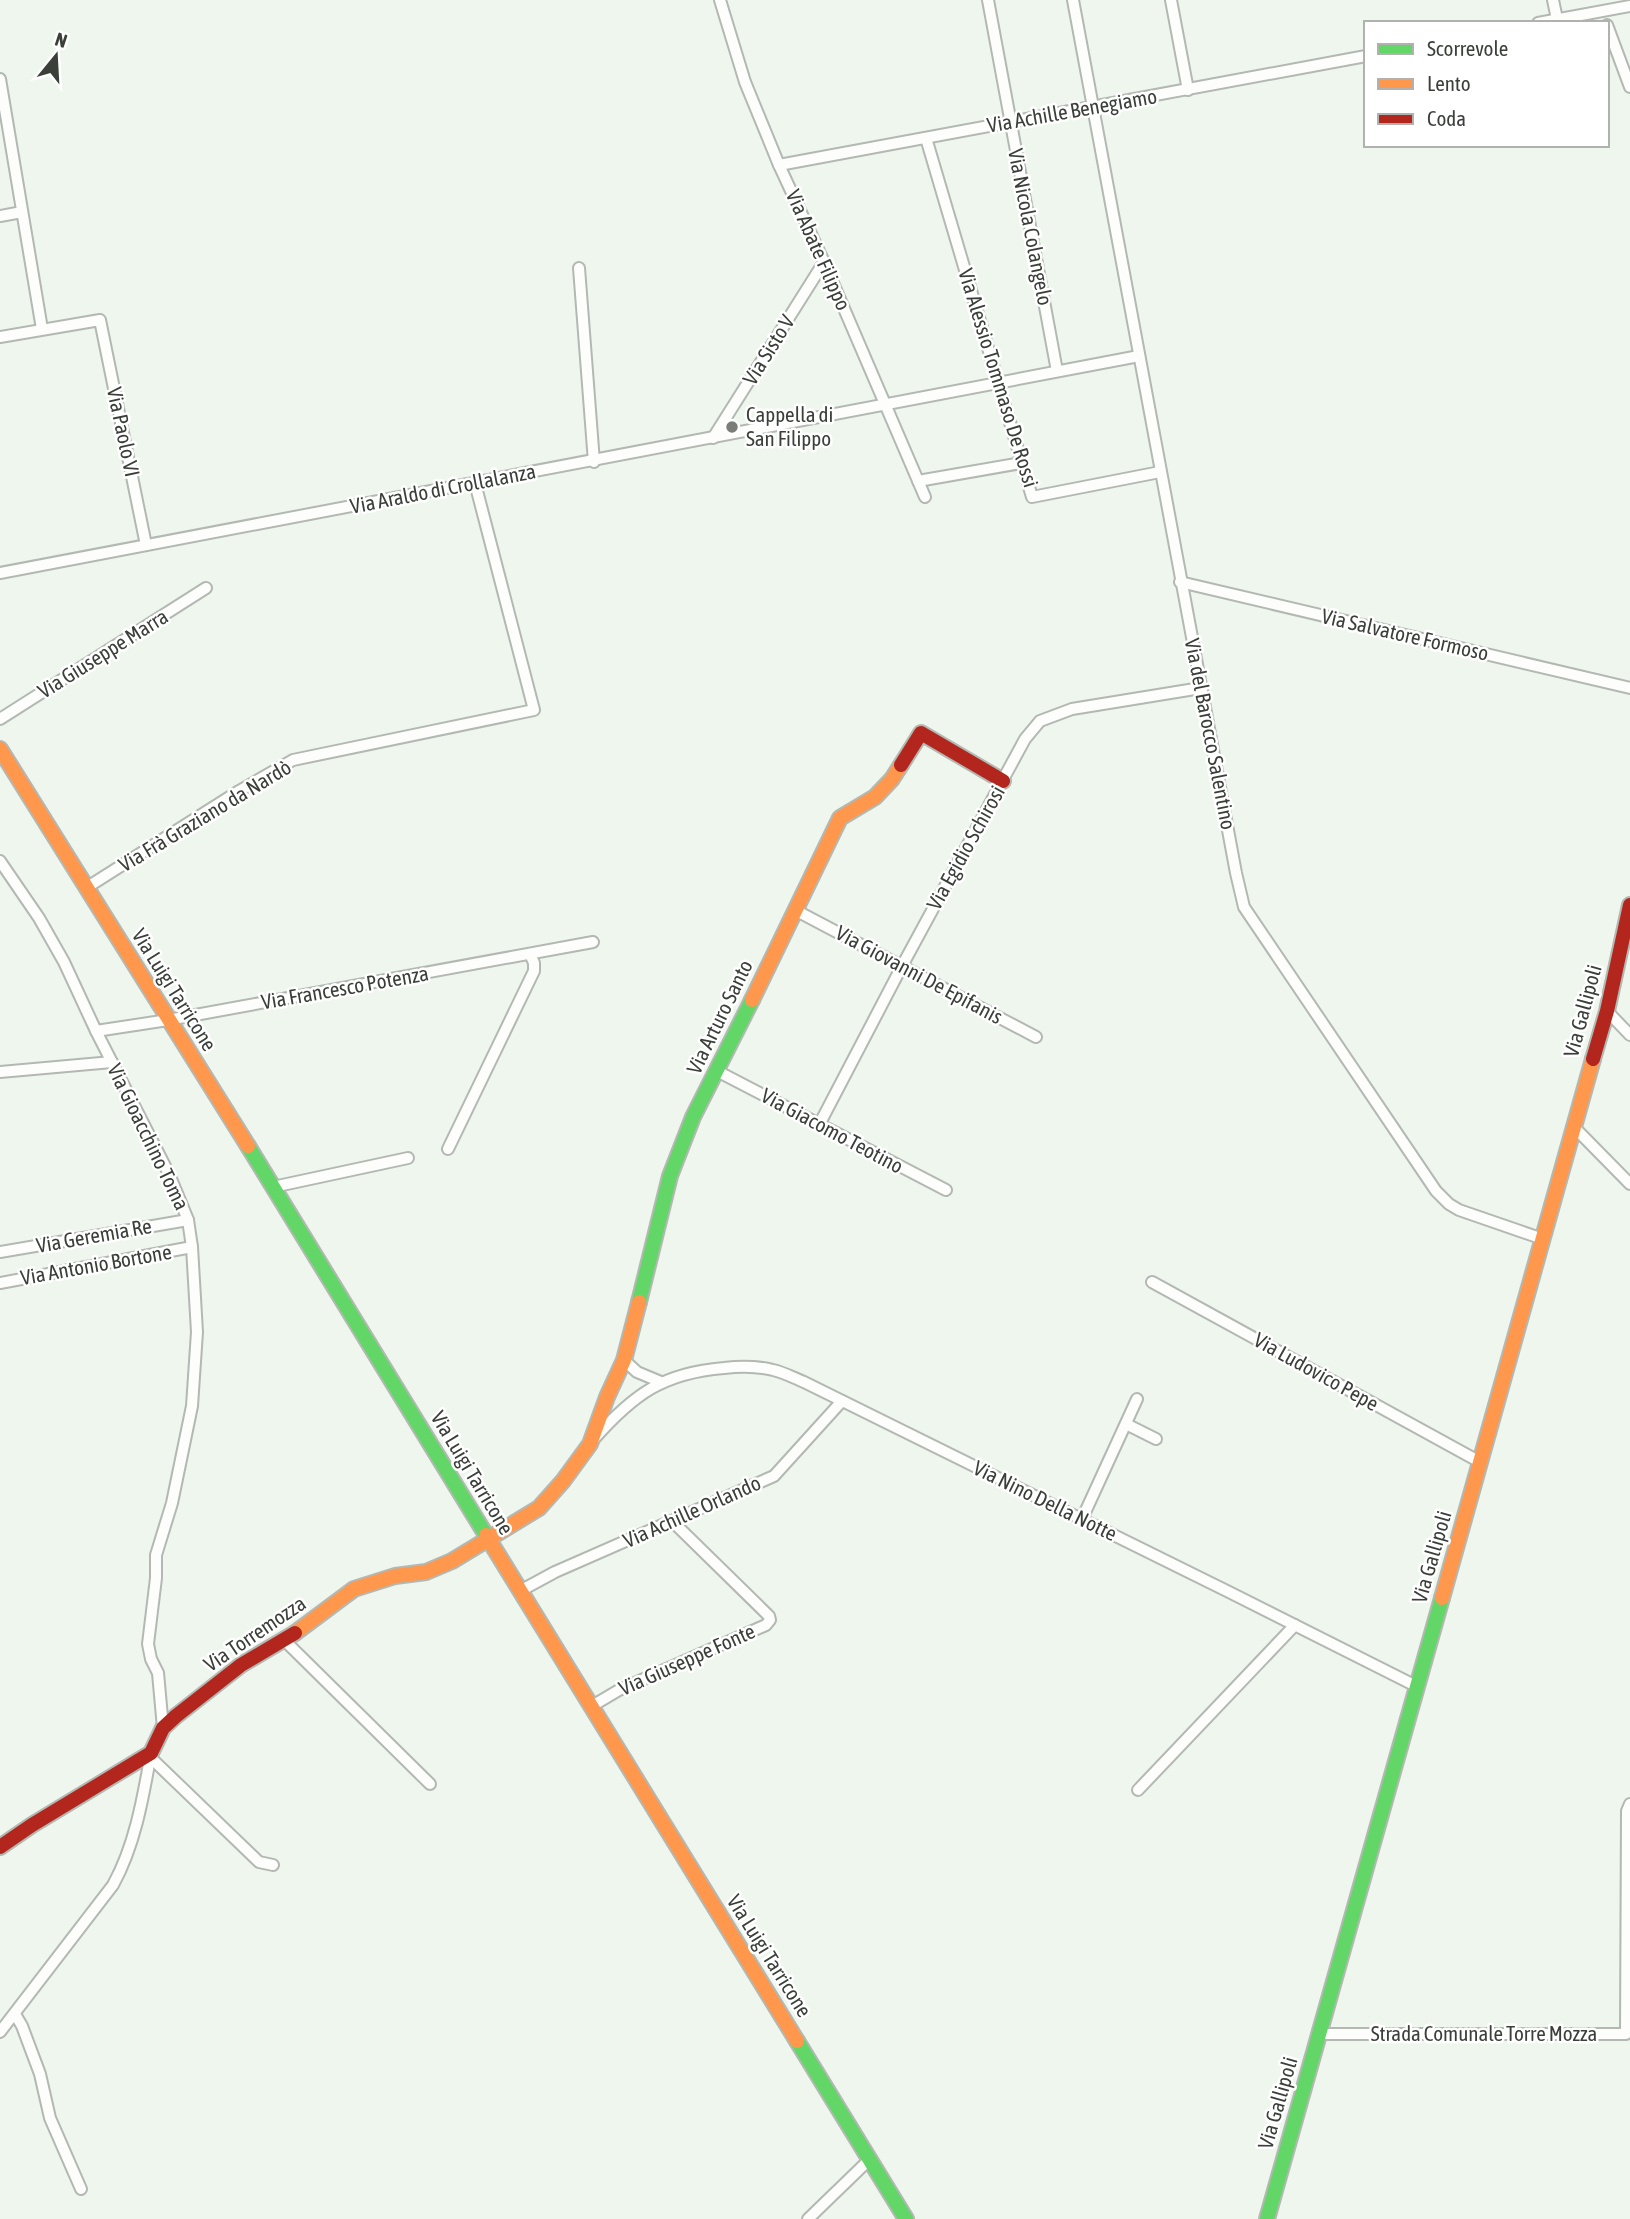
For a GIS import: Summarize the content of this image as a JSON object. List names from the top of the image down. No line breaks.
{"streets":{"main road":["Via Luigi Tarricone","Via Gallipoli","Via Arturo Santo","Via Torremozza"],"street":["Via Achille Benegiamo","Via Nicola Colangelo","Via Abate Filippo","Via Sisto V","Via Alessio Tommaso De Rossi","Via Paolo VI","Via Araldo di Crollalanza","Via Salvatore Formoso","Via Giuseppe Marra","Via del Barocco Salentino","Via Frà Graziano da Nardò","Via Egidio Schirosi","Via Giovanni De Epifanis","Via Francesco Potenza","Via Giacomo Teotino","Via Gioacchino Toma","Via Geremia Re","Via Antonio Bortone","Via Ludovico Pepe","Via Nino Della Notte","Via Achille Orlando","Via Giuseppe Fonte","Strada Comunale Torre Mozza"]},"crossings":[["Via Achille Benegiamo","Via Nicola Colangelo"],["Via Achille Benegiamo","Via Abate Filippo"],["Via Achille Benegiamo","Via Alessio Tommaso De Rossi"],["Via Achille Benegiamo","Via del Barocco Salentino"],["Via Nicola Colangelo","Via Araldo di Crollalanza"],["Via Abate Filippo","Via Sisto V"],["Via Abate Filippo","Via Araldo di Crollalanza"],["Via Sisto V","Via Araldo di Crollalanza"],["Via Alessio Tommaso De Rossi","Via Araldo di Crollalanza"],["Via Alessio Tommaso De Rossi","Via del Barocco Salentino"],["Via Paolo VI","Via Araldo di Crollalanza"],["Via Araldo di Crollalanza","Via del Barocco Salentino"],["Via Araldo di Crollalanza","Via Frà Graziano da Nardò"],["Via Salvatore Formoso","Via del Barocco Salentino"],["Via del Barocco Salentino","Via Egidio Schirosi"],["Via del Barocco Salentino","Via Gallipoli"],["Via Frà Graziano da Nardò","Via Luigi Tarricone"],["Via Egidio Schirosi","Via Giovanni De Epifanis"],["Via Egidio Schirosi","Via Arturo Santo"],["Via Egidio Schirosi","Via Giacomo Teotino"],["Via Giovanni De Epifanis","Via Arturo Santo"],["Via Francesco Potenza","Via Luigi Tarricone"],["Via Francesco Potenza","Via Gioacchino Toma"],["Via Luigi Tarricone","Via Arturo Santo"],["Via Luigi Tarricone","Via Achille Orlando"],["Via Luigi Tarricone","Via Torremozza"],["Via Luigi Tarricone","Via Giuseppe Fonte"],["Via Gallipoli","Via Ludovico Pepe"],["Via Gallipoli","Via Nino Della Notte"],["Via Gallipoli","Strada Comunale Torre Mozza"],["Via Arturo Santo","Via Giacomo Teotino"],["Via Arturo Santo","Via Nino Della Notte"],["Via Arturo Santo","Via Torremozza"],["Via Gioacchino Toma","Via Geremia Re"],["Via Gioacchino Toma","Via Antonio Bortone"],["Via Gioacchino Toma","Via Torremozza"],["Via Nino Della Notte","Via Achille Orlando"],["Via Achille Orlando","Via Giuseppe Fonte"]],"places":["Cappella di San Filippo"],"legend":["Scorrevole","Lento","Coda"],"north":"top"}
